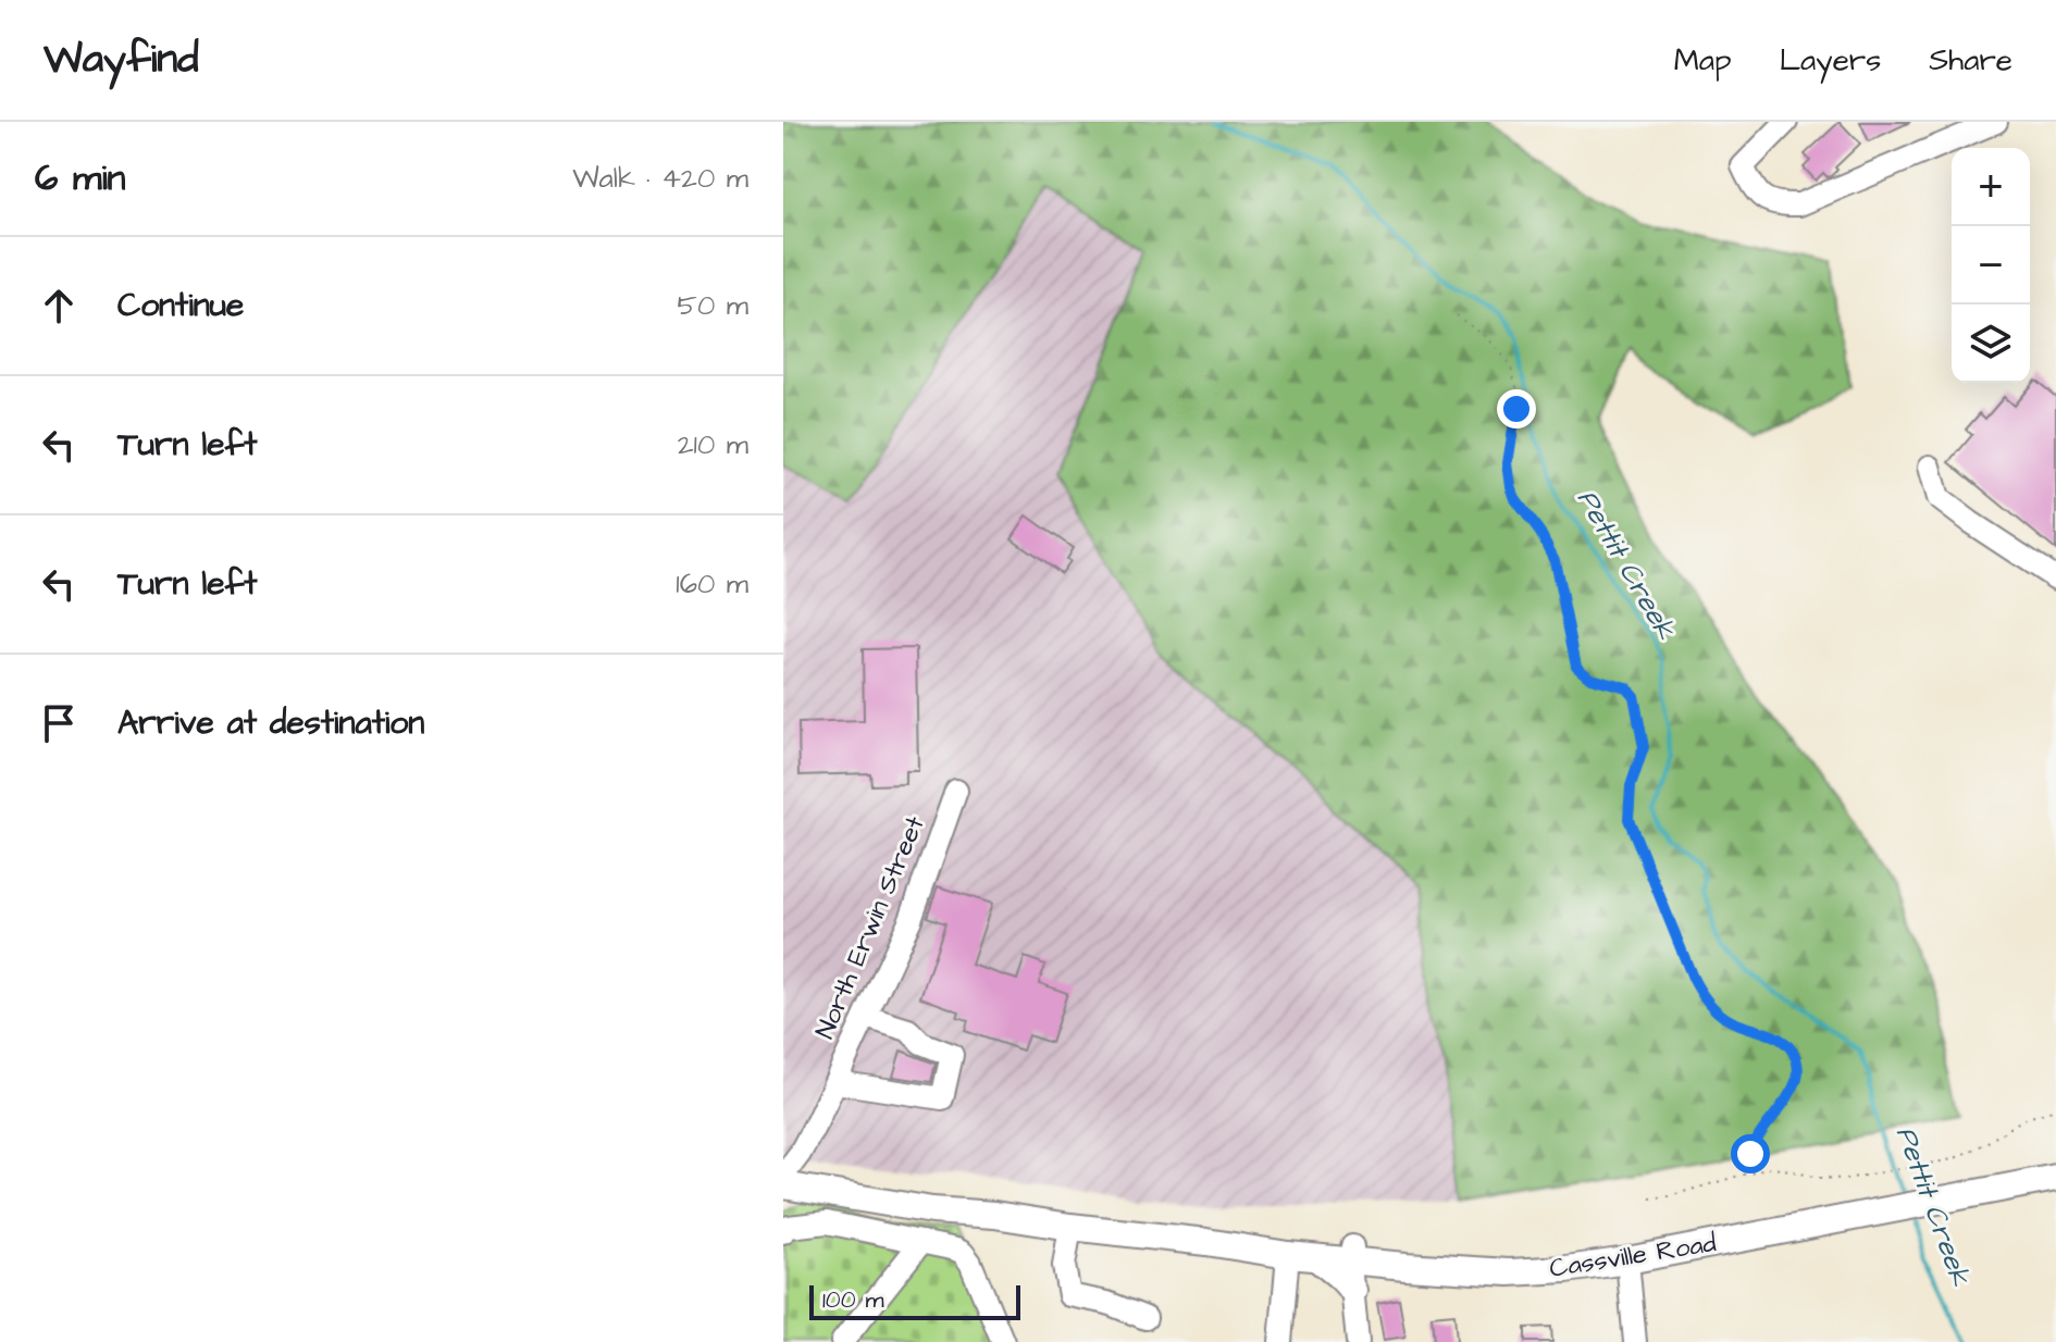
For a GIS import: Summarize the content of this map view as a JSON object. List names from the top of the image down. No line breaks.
{"streets":{"main road":["Cassville Road"],"street":["North Erwin Street"]},"crossings":[["North Erwin Street","Cassville Road"]],"water":["Pettit Creek"],"scale_bar":"100 m","page":{"header":"Wayfind","nav":["Map","Layers","Share"],"heading":["6 min","Walk · 420 m"],"map_buttons":["+","−"],"list":[["Continue","50 m"],["Turn left","210 m"],["Turn left","160 m"],"Arrive at destination"],"scale":"100 m"}}
